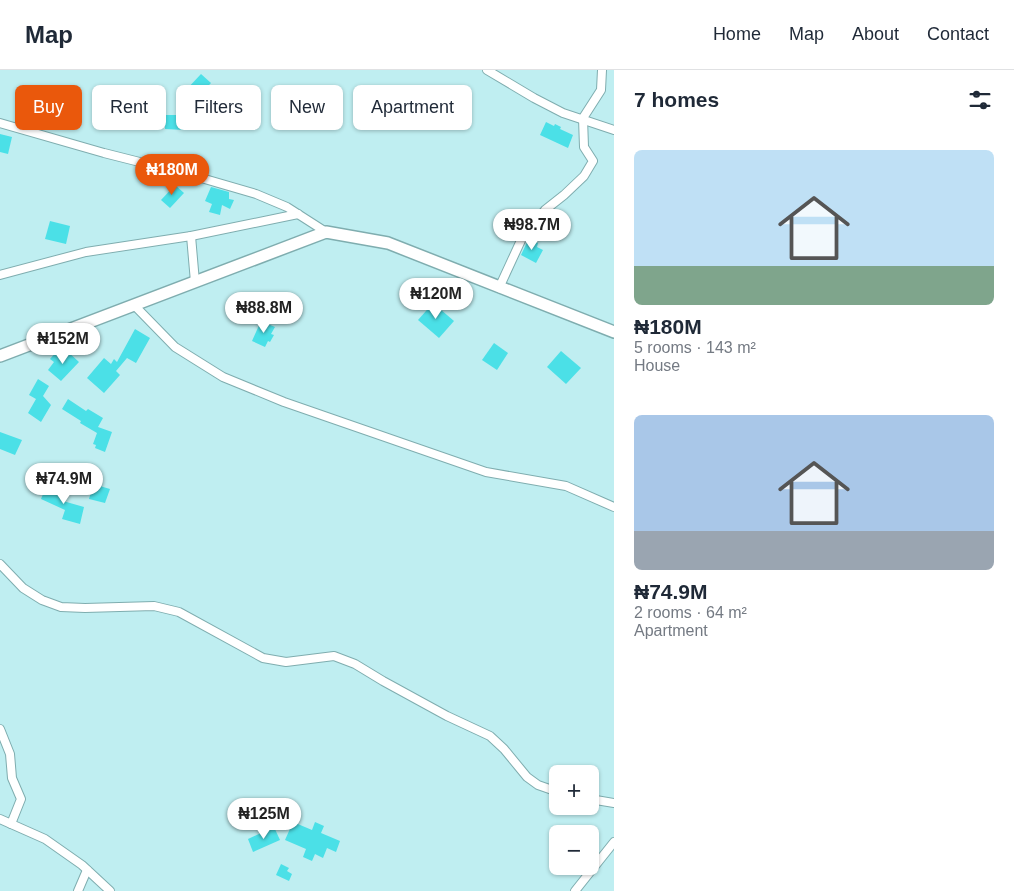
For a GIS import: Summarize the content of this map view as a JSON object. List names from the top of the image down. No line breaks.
{"page":{"header":"Map","nav":["Home","Map","About","Contact"],"heading":"7 homes","chip":["Buy","Rent","Filters","New","Apartment"],"list":[{"name":"₦180M","note":"5 rooms · 143 m² · House"},{"name":"₦74.9M","note":"2 rooms · 64 m² · Apartment"}],"price":["₦180M","₦98.7M","₦120M","₦88.8M","₦152M","₦74.9M","₦125M"],"map_buttons":["+","−"]}}
